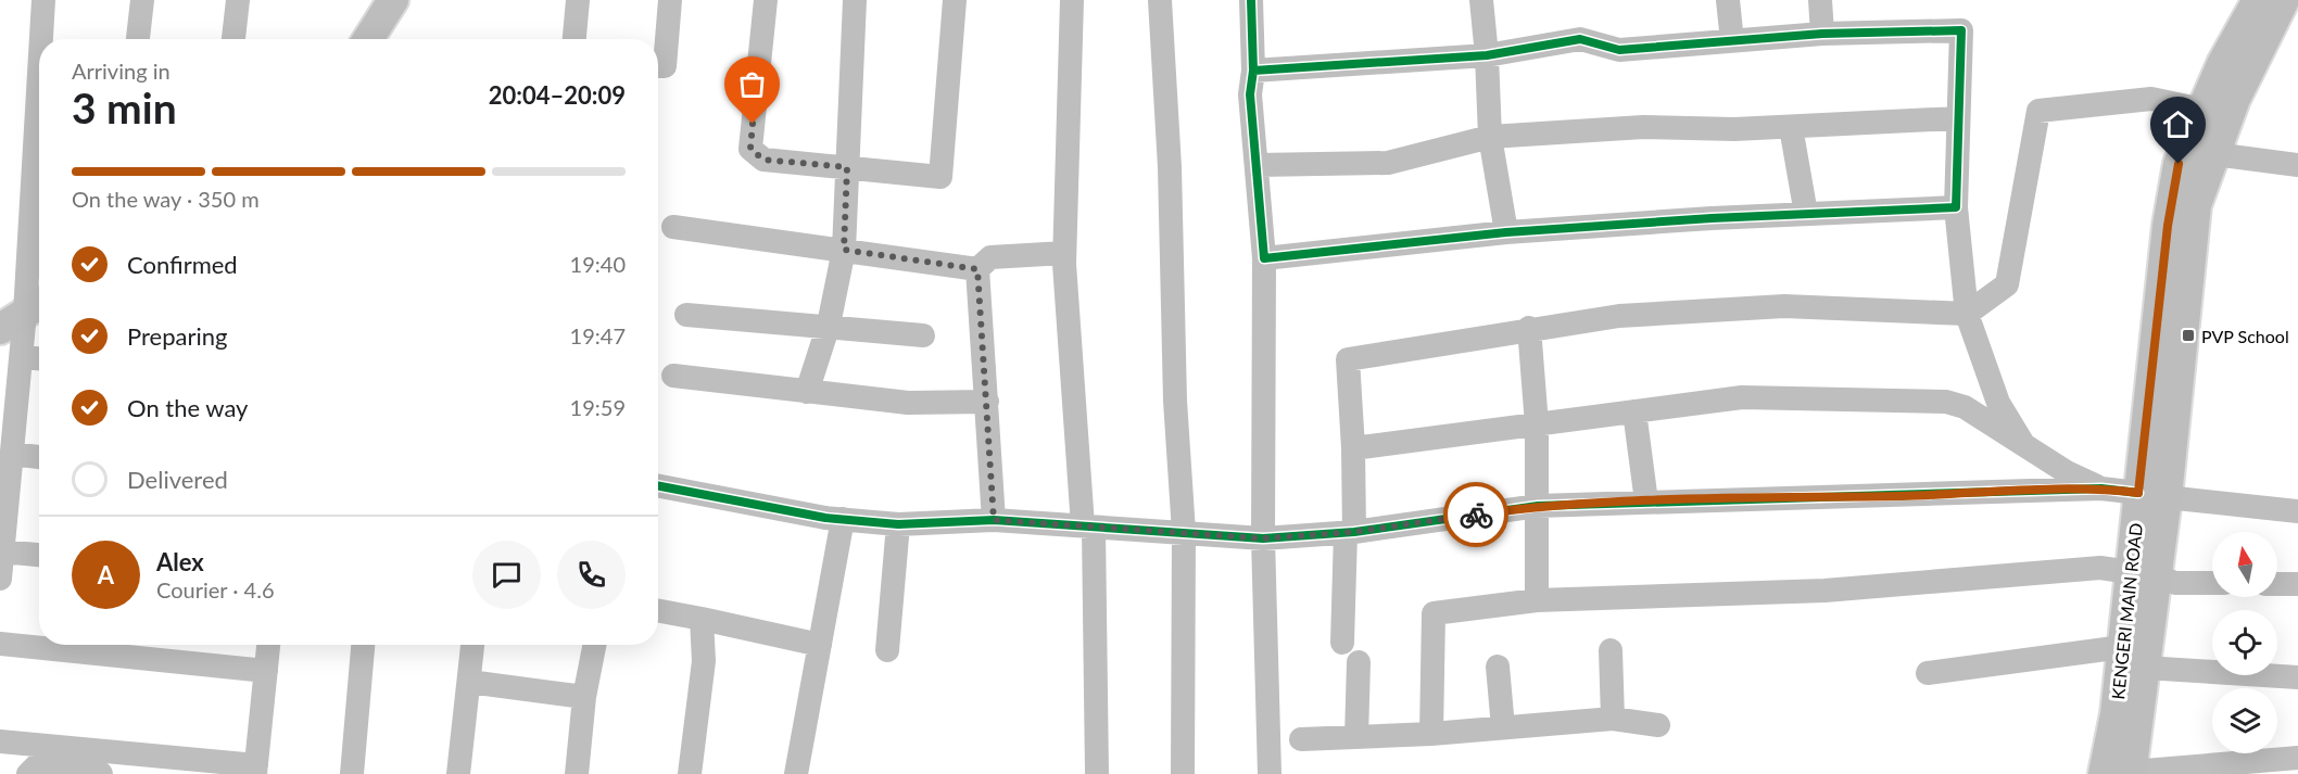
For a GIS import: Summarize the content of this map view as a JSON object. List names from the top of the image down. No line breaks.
{"streets":{"main road":["KENGERI MAIN ROAD"]},"places":{"transit":["PVP School"]},"north":"top","page":{"heading":["3 min","Arriving in","20:04–20:09"],"panel":["Alex","Courier · 4.6"],"bar":"On the way · 350 m","list":[["Confirmed","19:40"],["Preparing","19:47"],["On the way","19:59"],"Delivered"],"round":"A"}}
